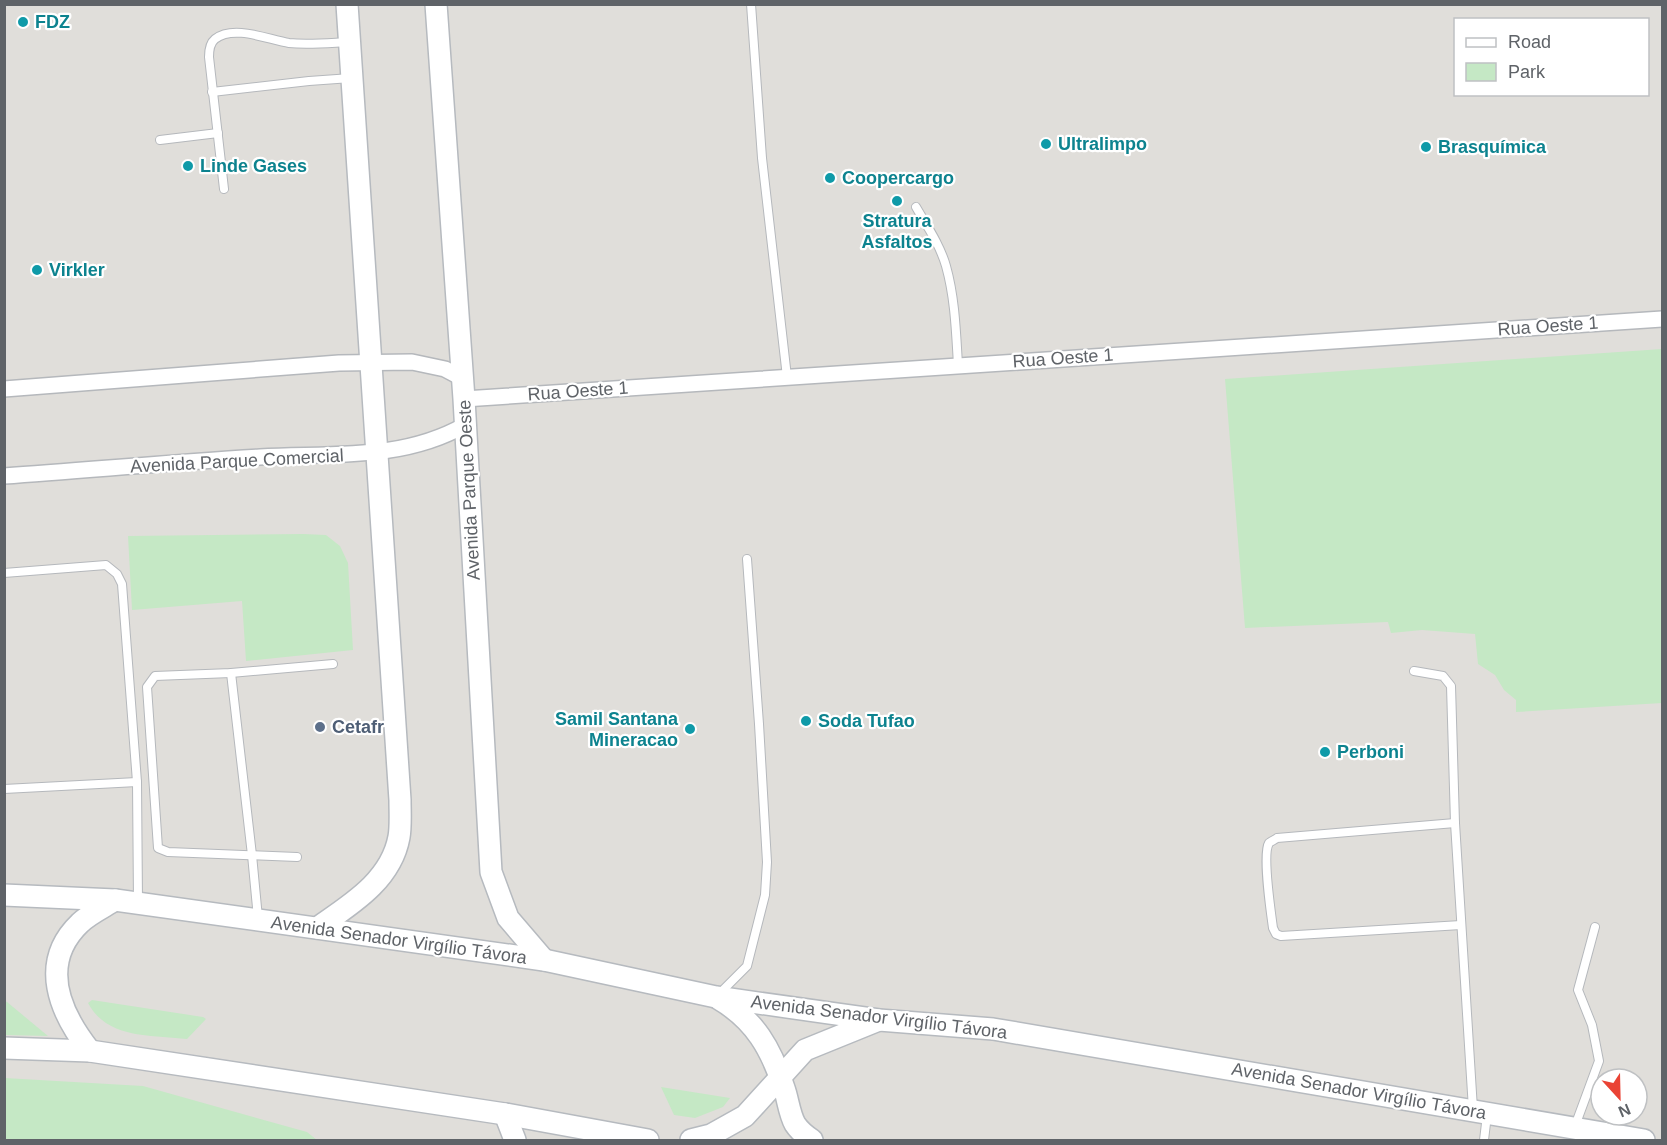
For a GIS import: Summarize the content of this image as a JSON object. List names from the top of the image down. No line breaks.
{"streets":{"street":["Rua Oeste 1","Avenida Parque Comercial","Avenida Parque Oeste","Avenida Senador Virgílio Távora"]},"crossings":[["Rua Oeste 1","Avenida Parque Oeste"],["Avenida Parque Comercial","Avenida Parque Oeste"],["Avenida Parque Oeste","Avenida Senador Virgílio Távora"]],"places":["FDZ","Ultralimpo","Brasquímica","Linde Gases","Coopercargo","Stratura Asfaltos","Virkler","Soda Tufao","Cetafr","Samil Santana Mineracao","Perboni"],"legend":["Road","Park"],"north":"bottom"}
